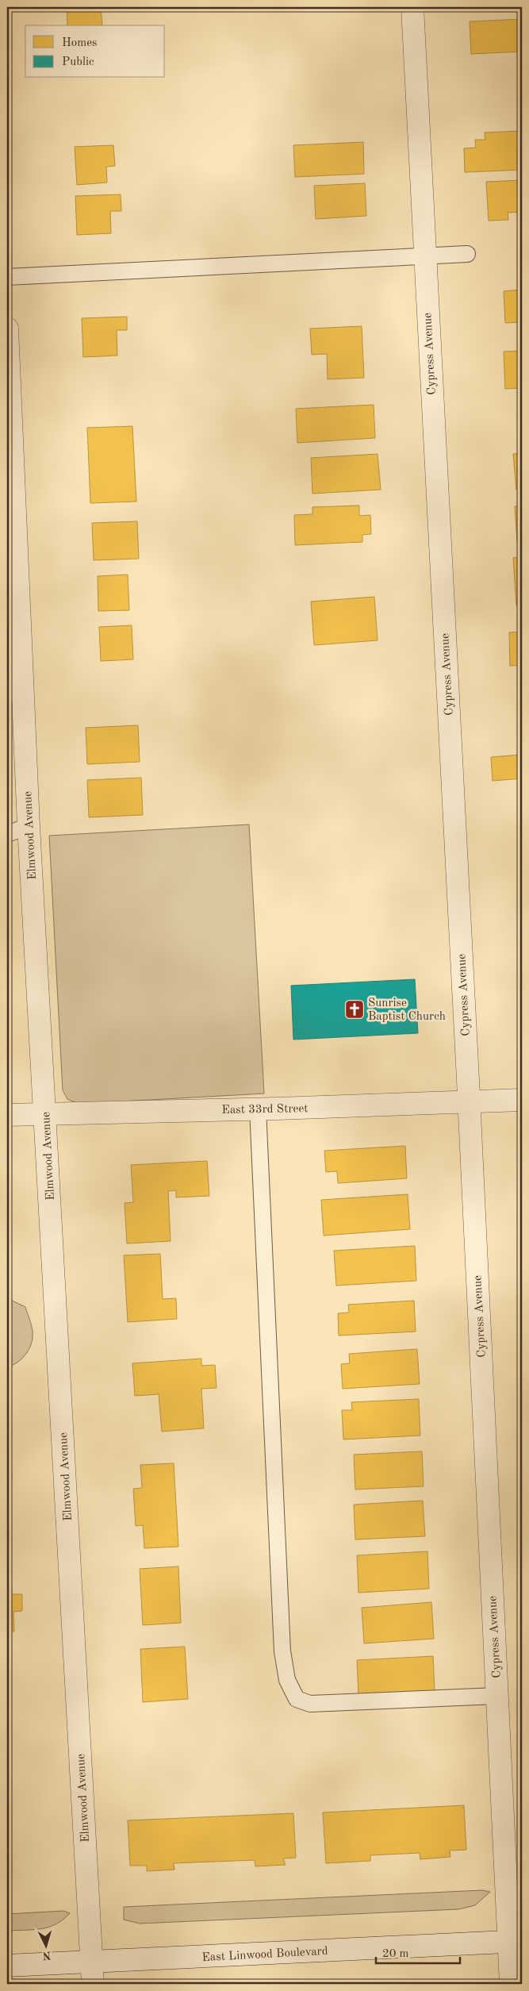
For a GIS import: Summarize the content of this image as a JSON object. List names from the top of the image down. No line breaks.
{"streets":{"street":["Cypress Avenue","Elmwood Avenue","East 33rd Street","East Linwood Boulevard"]},"crossings":[["Cypress Avenue","East 33rd Street"],["Cypress Avenue","East Linwood Boulevard"],["Elmwood Avenue","East 33rd Street"],["Elmwood Avenue","East Linwood Boulevard"]],"places":{"church":["Sunrise Baptist Church"]},"legend":["Homes","Public"],"scale_bar":"20 m","north":"bottom"}
